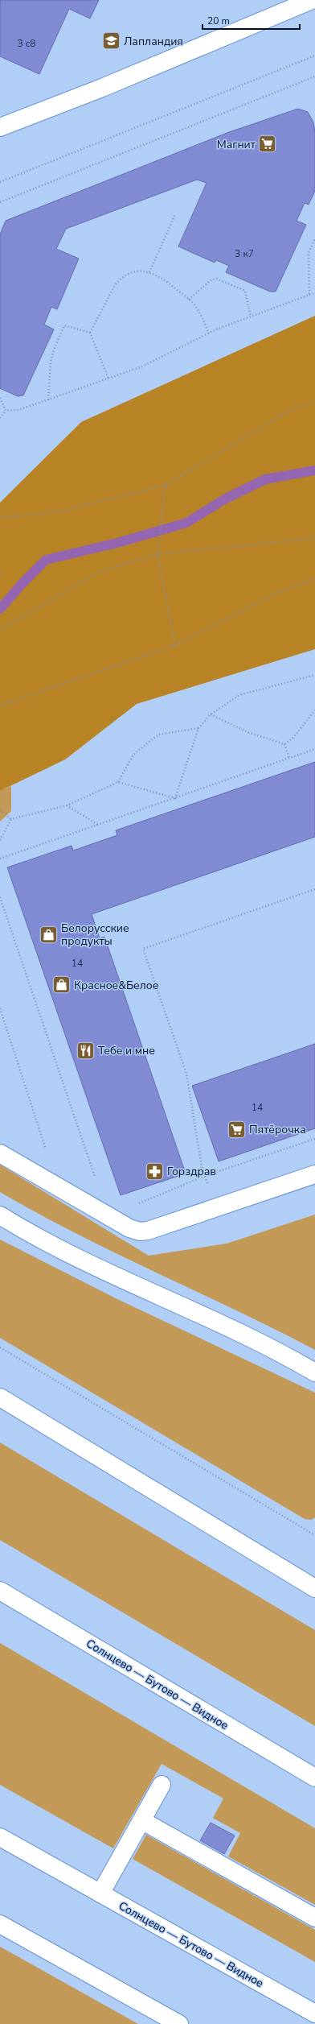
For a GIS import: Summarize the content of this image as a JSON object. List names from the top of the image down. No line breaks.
{"streets":{"main road":["Солнцево — Бутово — Видное"]},"places":{"school or university":["Лапландия"],"supermarket":["Магнит","Пятёрочка"],"shop":["Белорусские продукты","Красное&Белое"],"restaurant":["Тебе и мне"],"pharmacy":["Горздрав"]},"house_numbers":["3 с8","3 к7","14","14"],"scale_bar":"20 m"}
